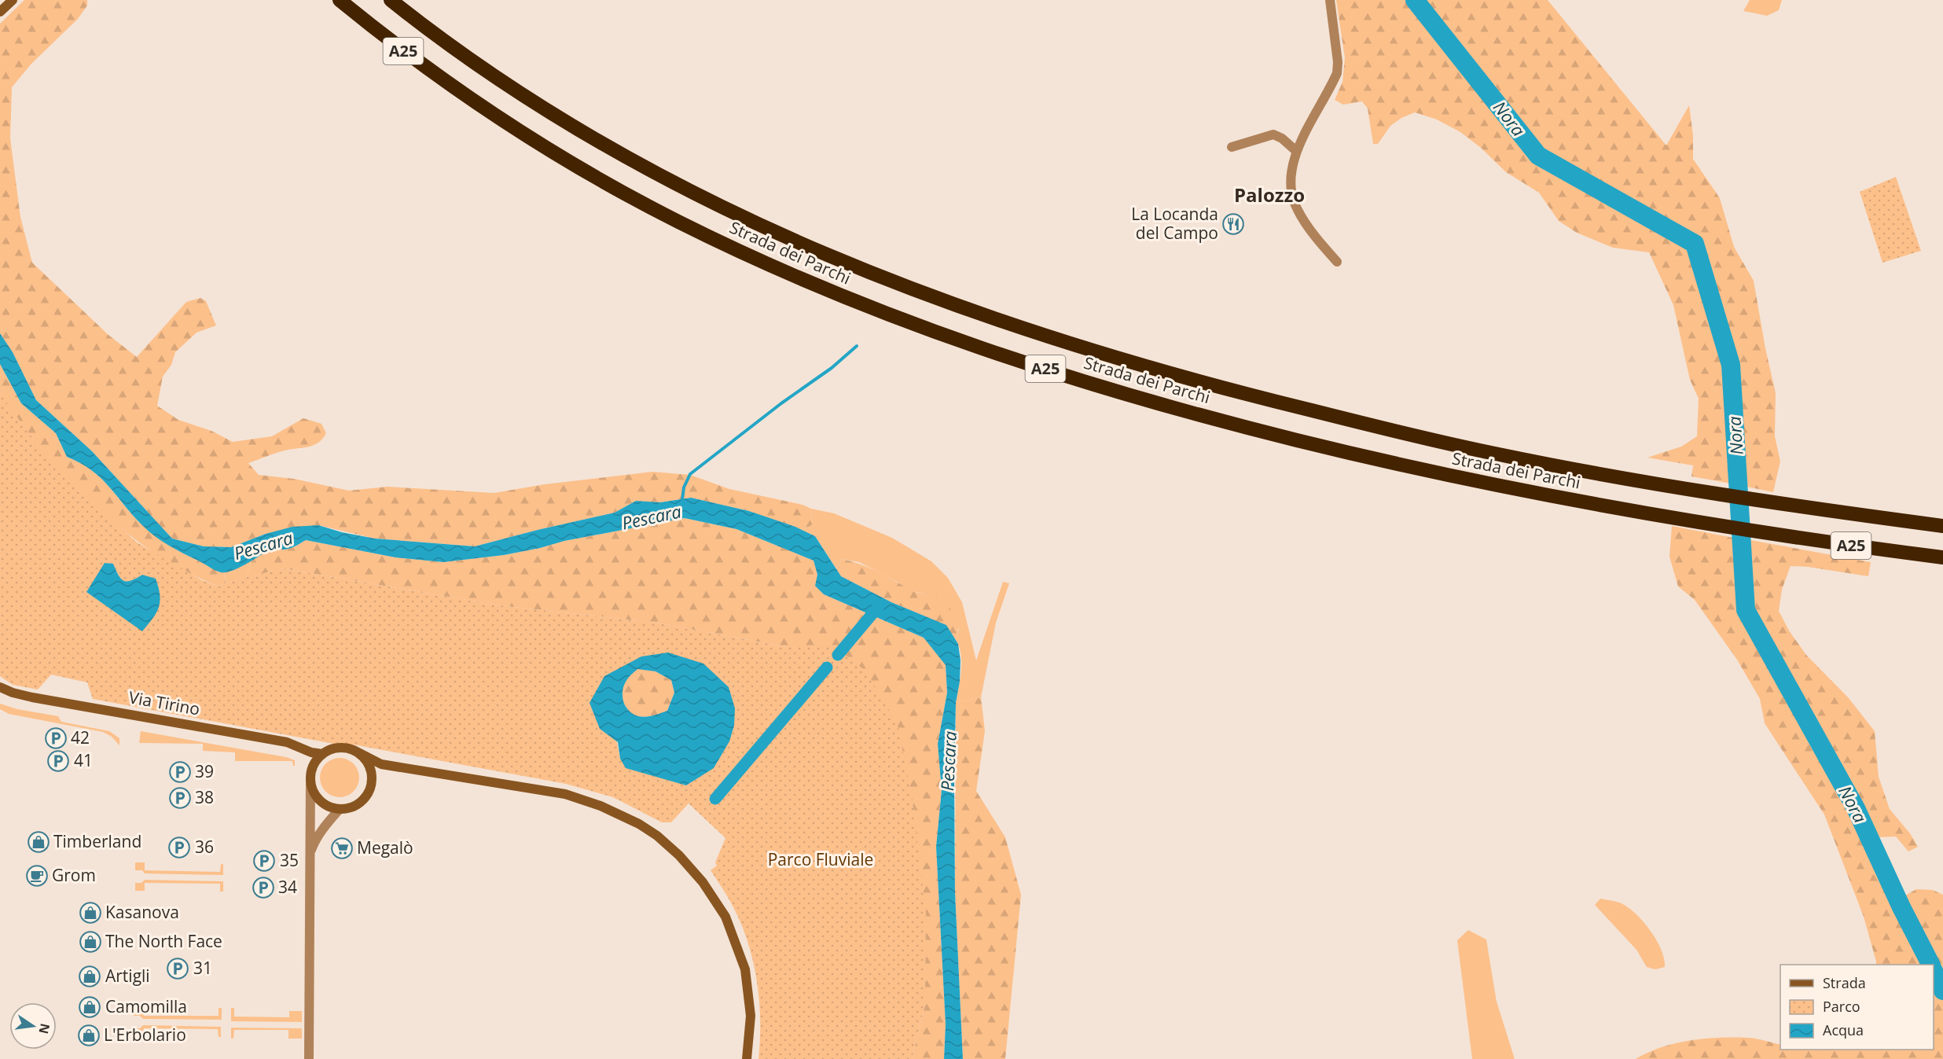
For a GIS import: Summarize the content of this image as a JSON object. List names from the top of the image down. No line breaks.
{"streets":{"highway":["A25","Strada dei Parchi"],"street":["Via Tirino"]},"districts":["Palozzo"],"water":["Nora","Pescara"],"parks":["Parco Fluviale"],"places":{"restaurant":["La Locanda del Campo"],"parking":["42","41","39","38","36","35","34","31"],"shop":["Timberland","Kasanova","The North Face","Artigli","Camomilla","L'Erbolario"],"supermarket":["Megalò"],"cafe":["Grom"]},"legend":["Strada","Parco","Acqua"],"north":"right"}
